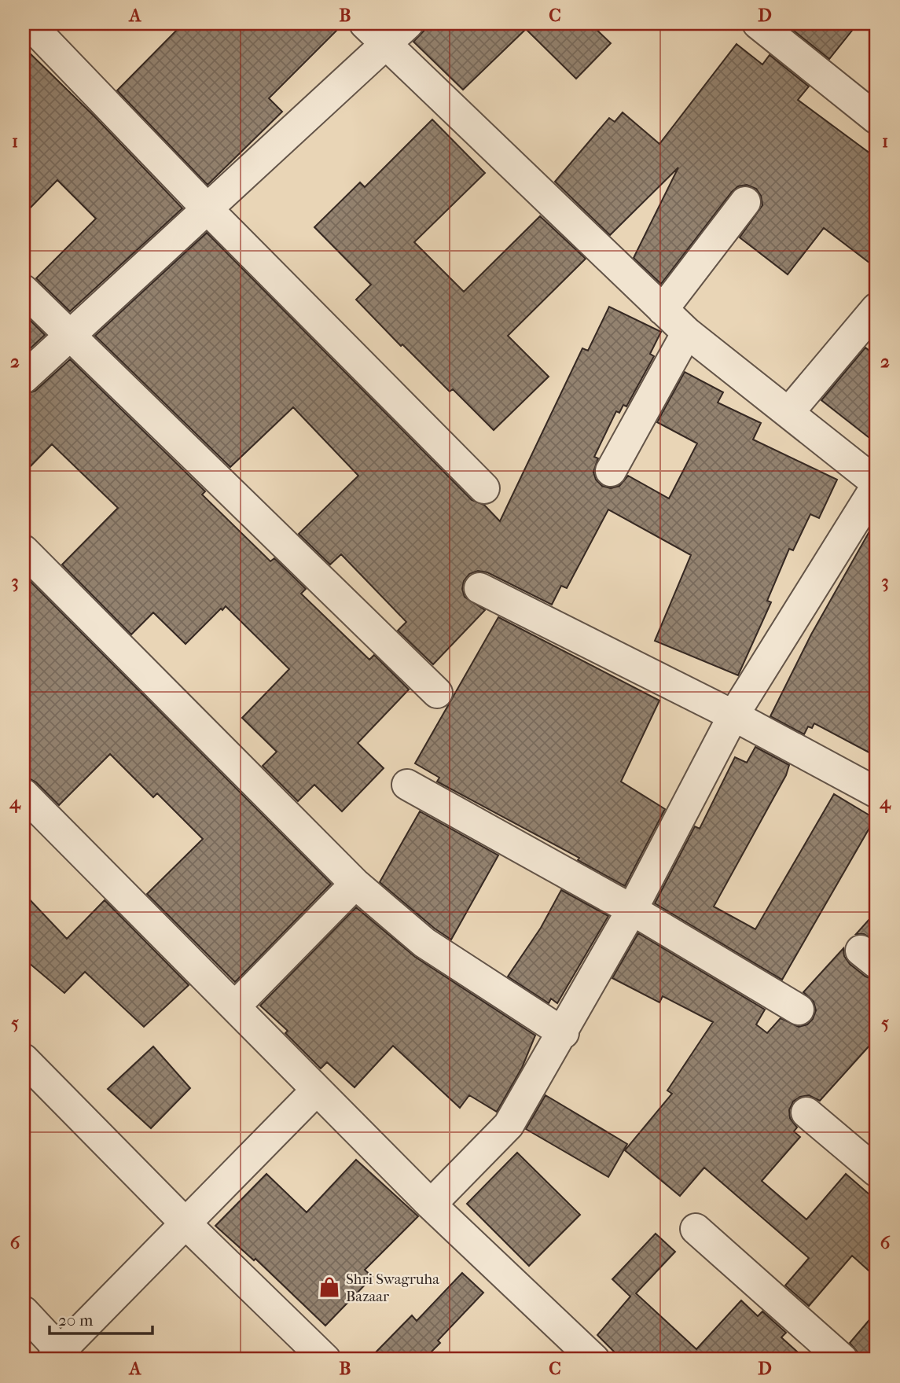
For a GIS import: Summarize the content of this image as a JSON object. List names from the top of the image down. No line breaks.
{"places":{"shop":["Shri Swagruha Bazaar"]},"scale_bar":"20 m","grid":{"columns":["A","B","C","D"],"rows":["1","2","3","4","5","6"]}}
